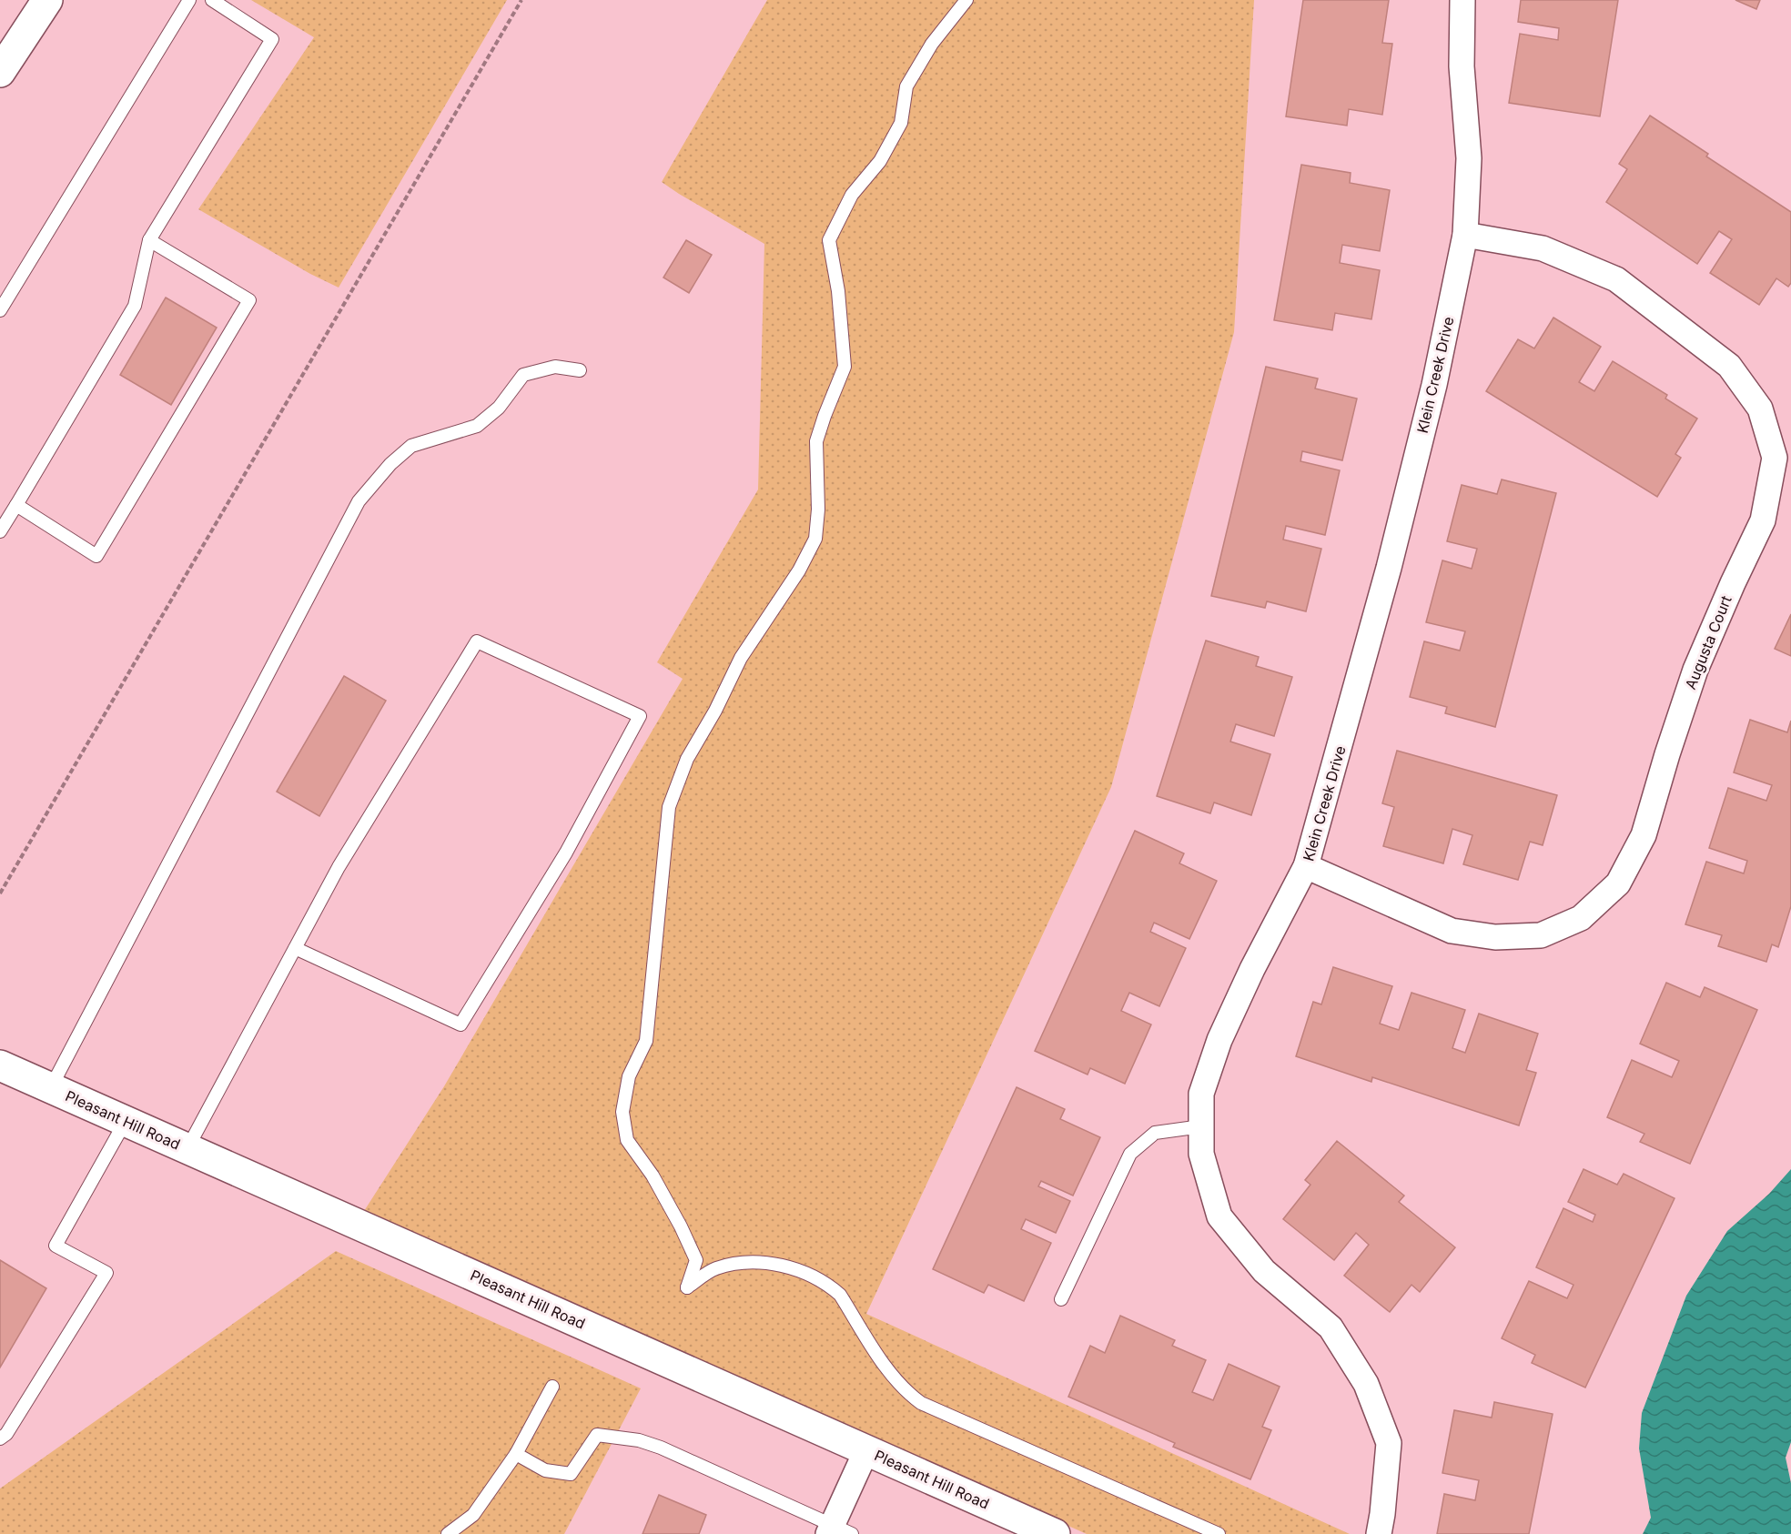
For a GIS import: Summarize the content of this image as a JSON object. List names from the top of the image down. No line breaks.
{"streets":{"street":["Klein Creek Drive","Augusta Court","Pleasant Hill Road"]},"crossings":[["Klein Creek Drive","Augusta Court"]]}
